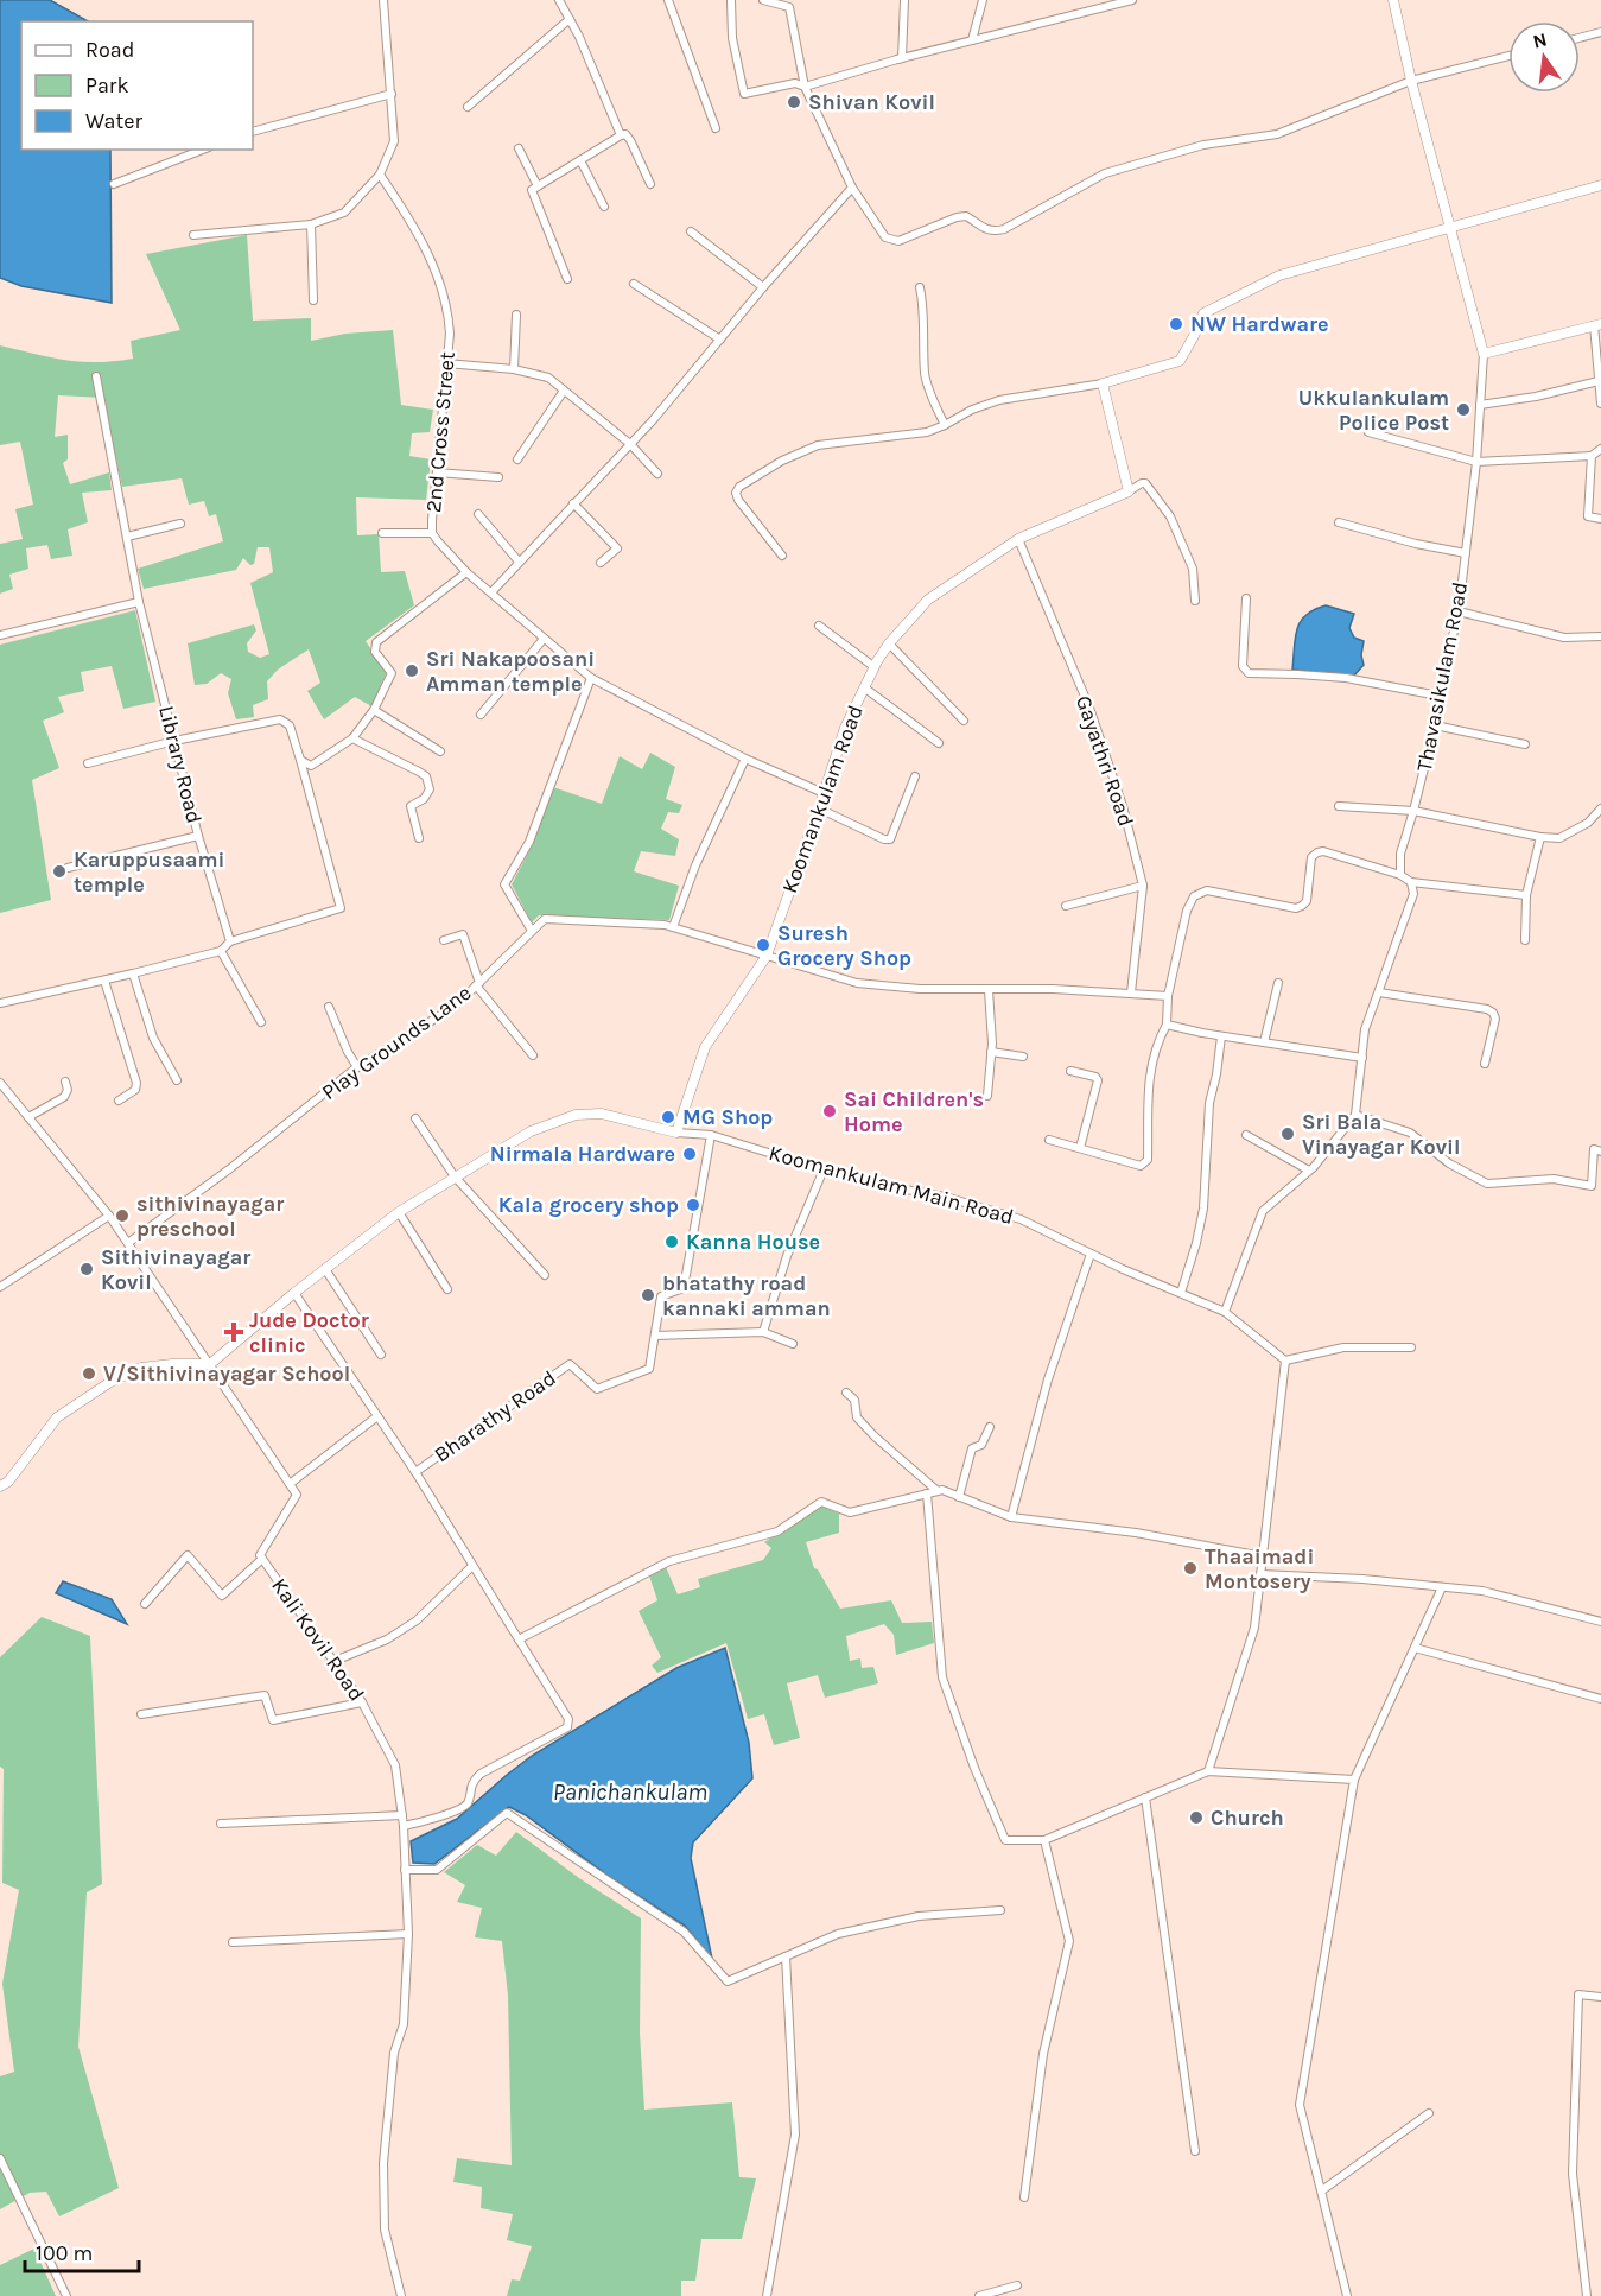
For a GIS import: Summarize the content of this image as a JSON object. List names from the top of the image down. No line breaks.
{"streets":{"street":["2nd Cross Street","Thavasikulam Road","Gayathri Road","Library Road","Koomankulam Road","Play Grounds Lane","Koomankulam Main Road","Bharathy Road","Kali Kovil Road"]},"crossings":[["2nd Cross Street","Koomankulam Road"],["Gayathri Road","Koomankulam Road"],["Gayathri Road","Play Grounds Lane"],["Koomankulam Road","Play Grounds Lane"],["Koomankulam Road","Koomankulam Main Road"],["Koomankulam Main Road","Bharathy Road"]],"water":["Panichankulam"],"places":{"other":["Shivan Kovil","NW Hardware","Ukkulankulam Police Post","Sri Nakapoosani Amman temple","Karuppusaami temple","Suresh Grocery Shop","Sai Children's Home","MG Shop","Sri Bala Vinayagar Kovil","Nirmala Hardware","Kala grocery shop","sithivinayagar preschool","Kanna House","Sithivinayagar Kovil","bhatathy road kannaki amman","V/Sithivinayagar School","Thaaimadi Montosery","Church"],"health":["Jude Doctor clinic"]},"legend":["Road","Park","Water"],"scale_bar":"100 m","north":"top"}
